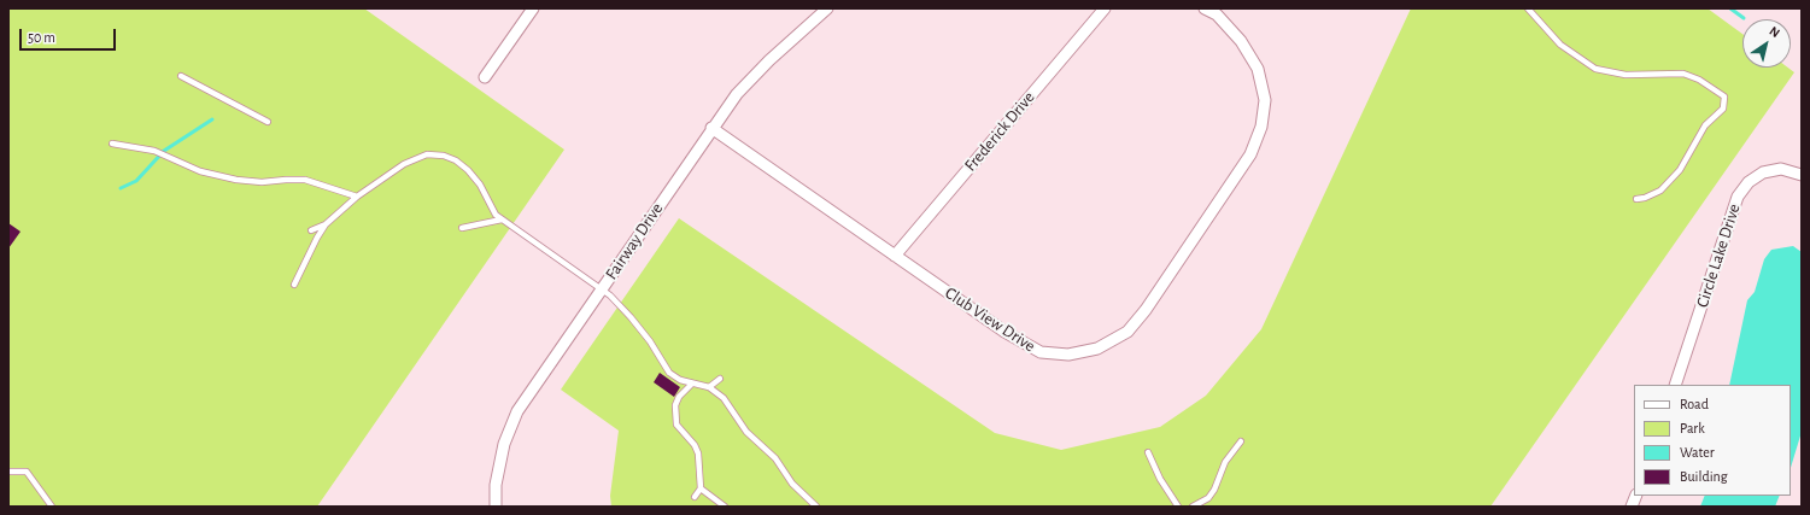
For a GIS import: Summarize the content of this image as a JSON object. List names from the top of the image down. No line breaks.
{"streets":{"street":["Frederick Drive","Fairway Drive","Circle Lake Drive","Club View Drive"]},"crossings":[["Frederick Drive","Club View Drive"],["Fairway Drive","Club View Drive"]],"legend":["Road","Park","Water","Building"],"scale_bar":"50 m","north":"top right"}
